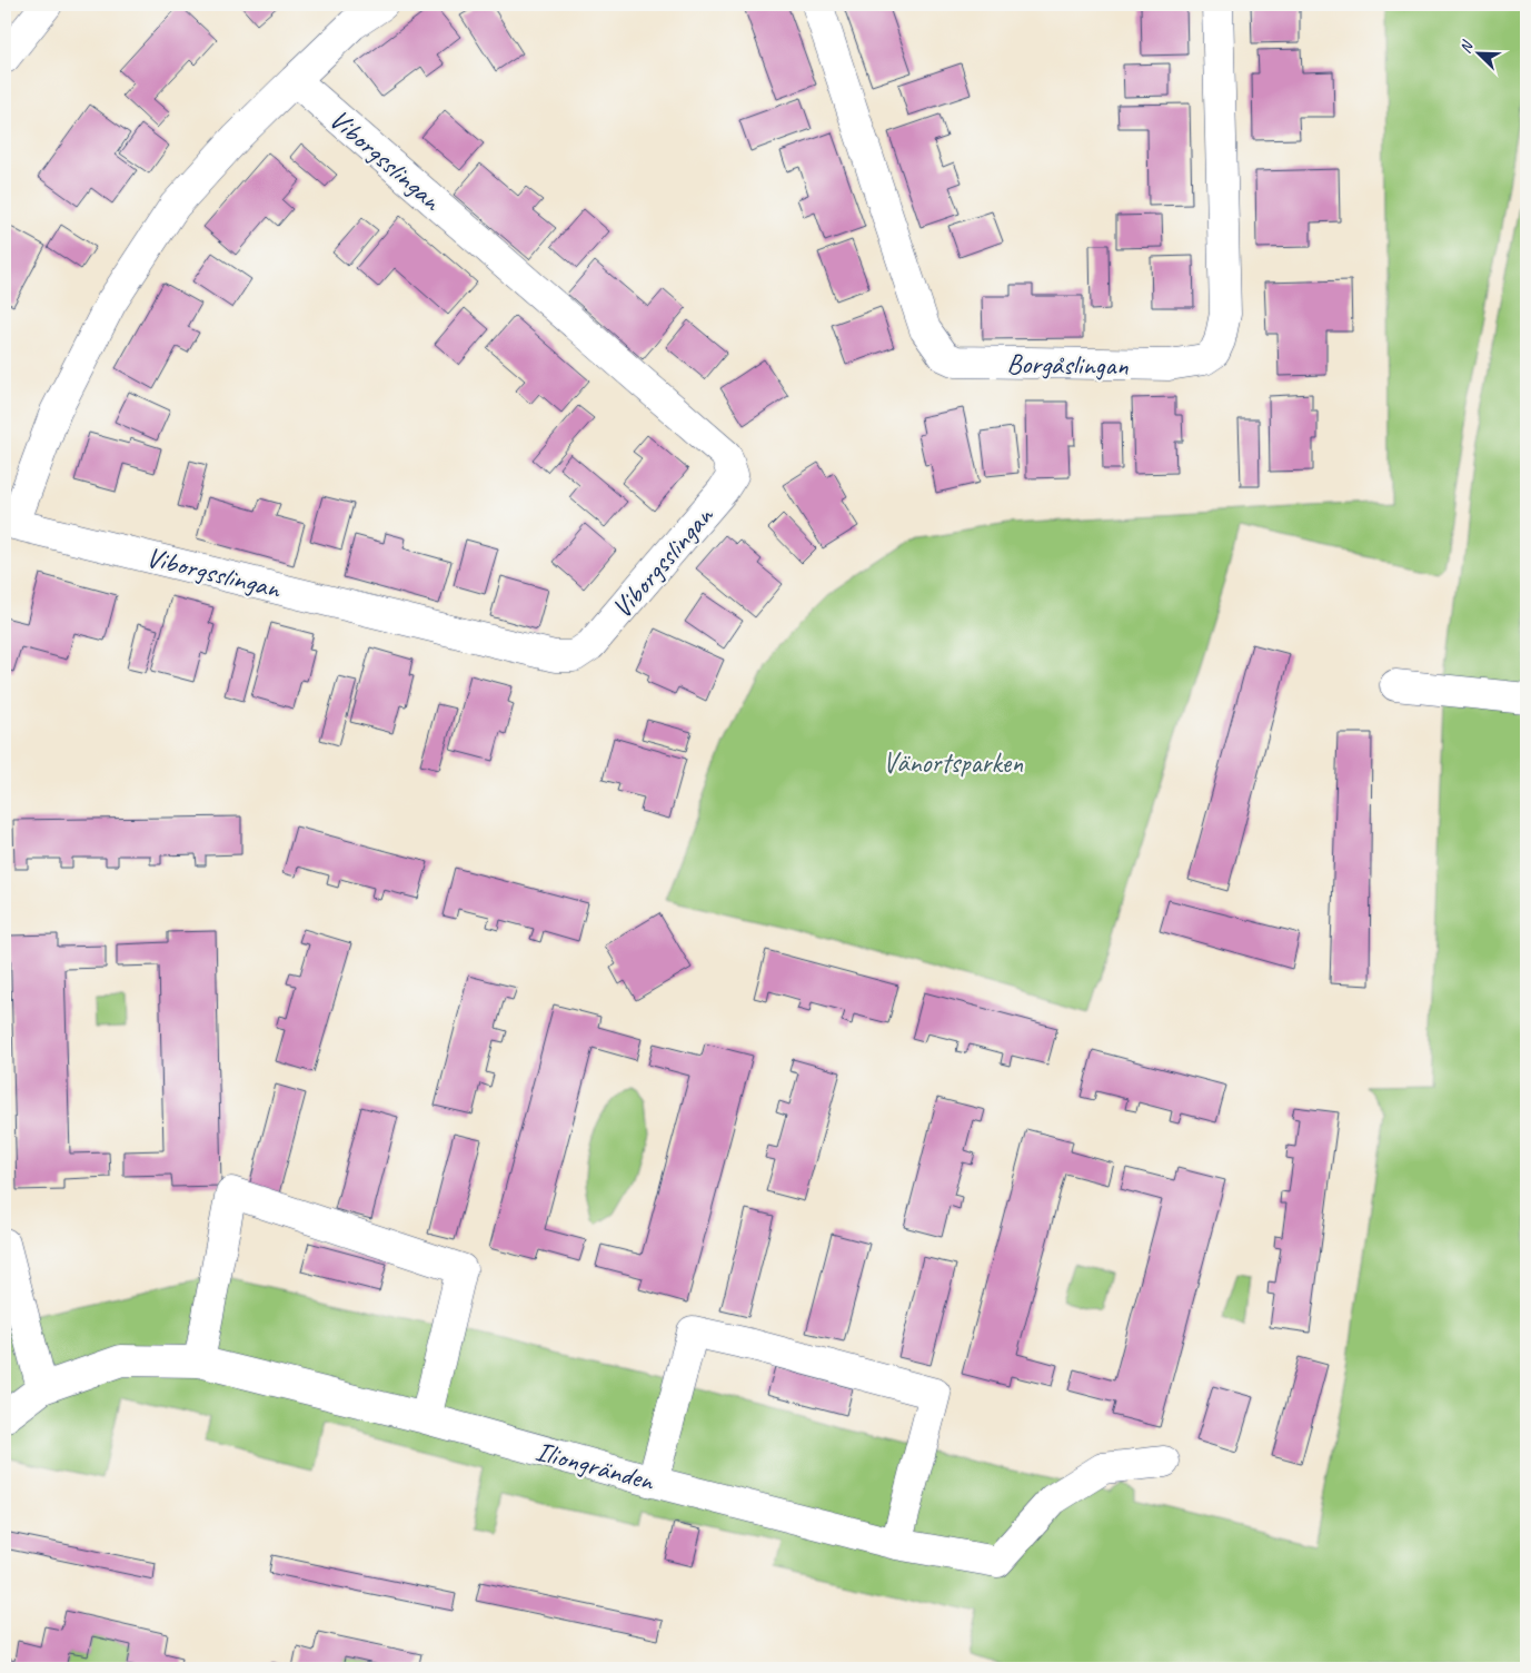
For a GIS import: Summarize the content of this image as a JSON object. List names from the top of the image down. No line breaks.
{"streets":{"street":["Viborgsslingan","Borgåslingan","Iliongränden"]},"parks":["Vänortsparken"],"north":"top left"}
